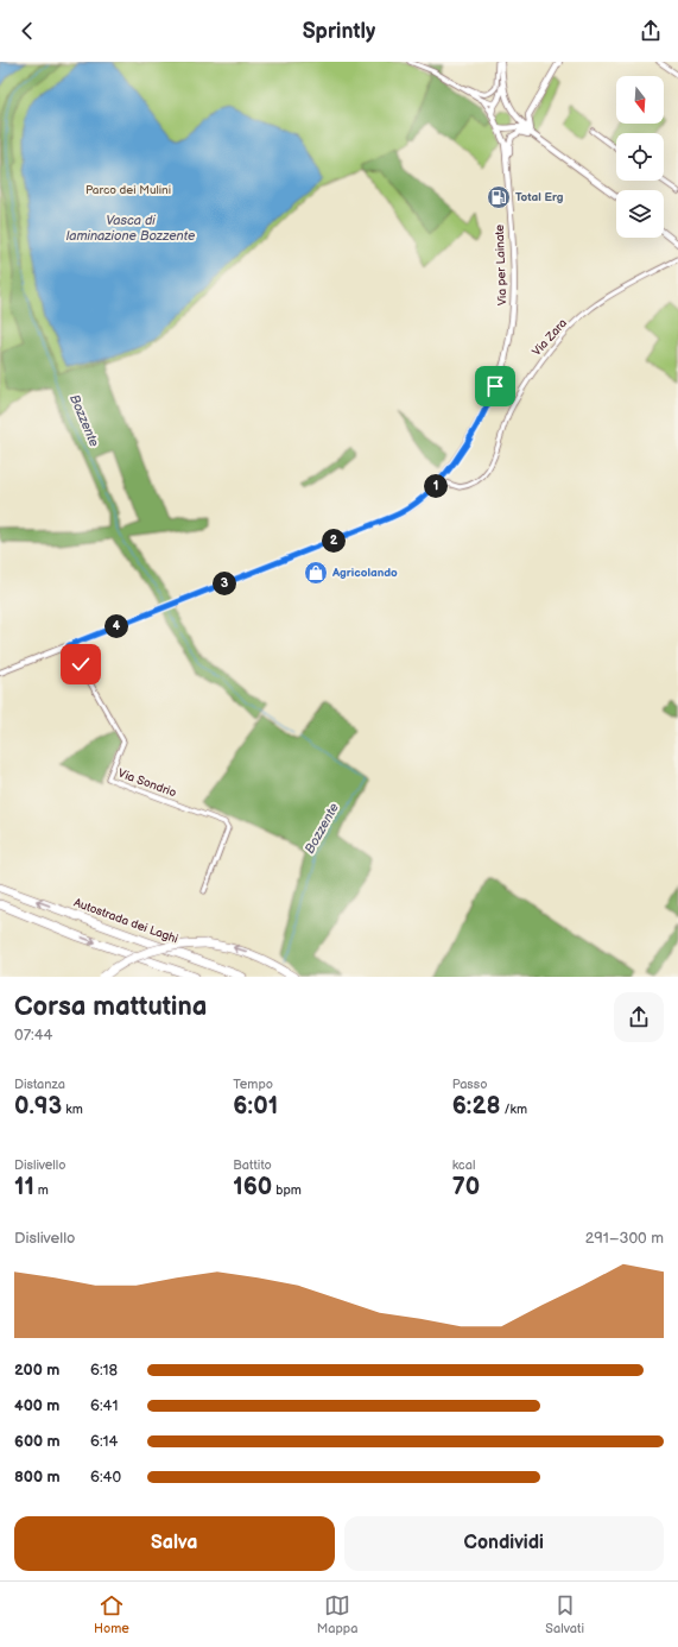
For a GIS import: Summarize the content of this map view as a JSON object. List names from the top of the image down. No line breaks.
{"streets":{"highway":["Autostrada dei Laghi"],"street":["Via per Lainate","Via Zara","Via Sondrio"]},"crossings":[["Via per Lainate","Via Zara"],["Via per Lainate","Via Sondrio"]],"water":["Vasca di laminazione Bozzente","Bozzente"],"parks":["Parco dei Mulini"],"places":{"fuel station":["Total Erg"],"shop":["Agricolando"]},"north":"bottom","page":{"header":"Sprintly","pins":["1","2","3","4"],"heading":["Corsa mattutina","07:44"],"stats":[["Distanza","0.93 km"],["Tempo","6:01"],["Passo","6:28 /km"],["Dislivello","11 m"],["Battito","160 bpm"],["kcal","70"]],"chart":["Dislivello","291–300 m"],"list":[{"name":"200 m","note":"6:18"},{"name":"400 m","note":"6:41"},{"name":"600 m","note":"6:14"},{"name":"800 m","note":"6:40"}],"buttons":["Salva","Condividi"],"tabs":["Home","Mappa","Salvati"]}}
